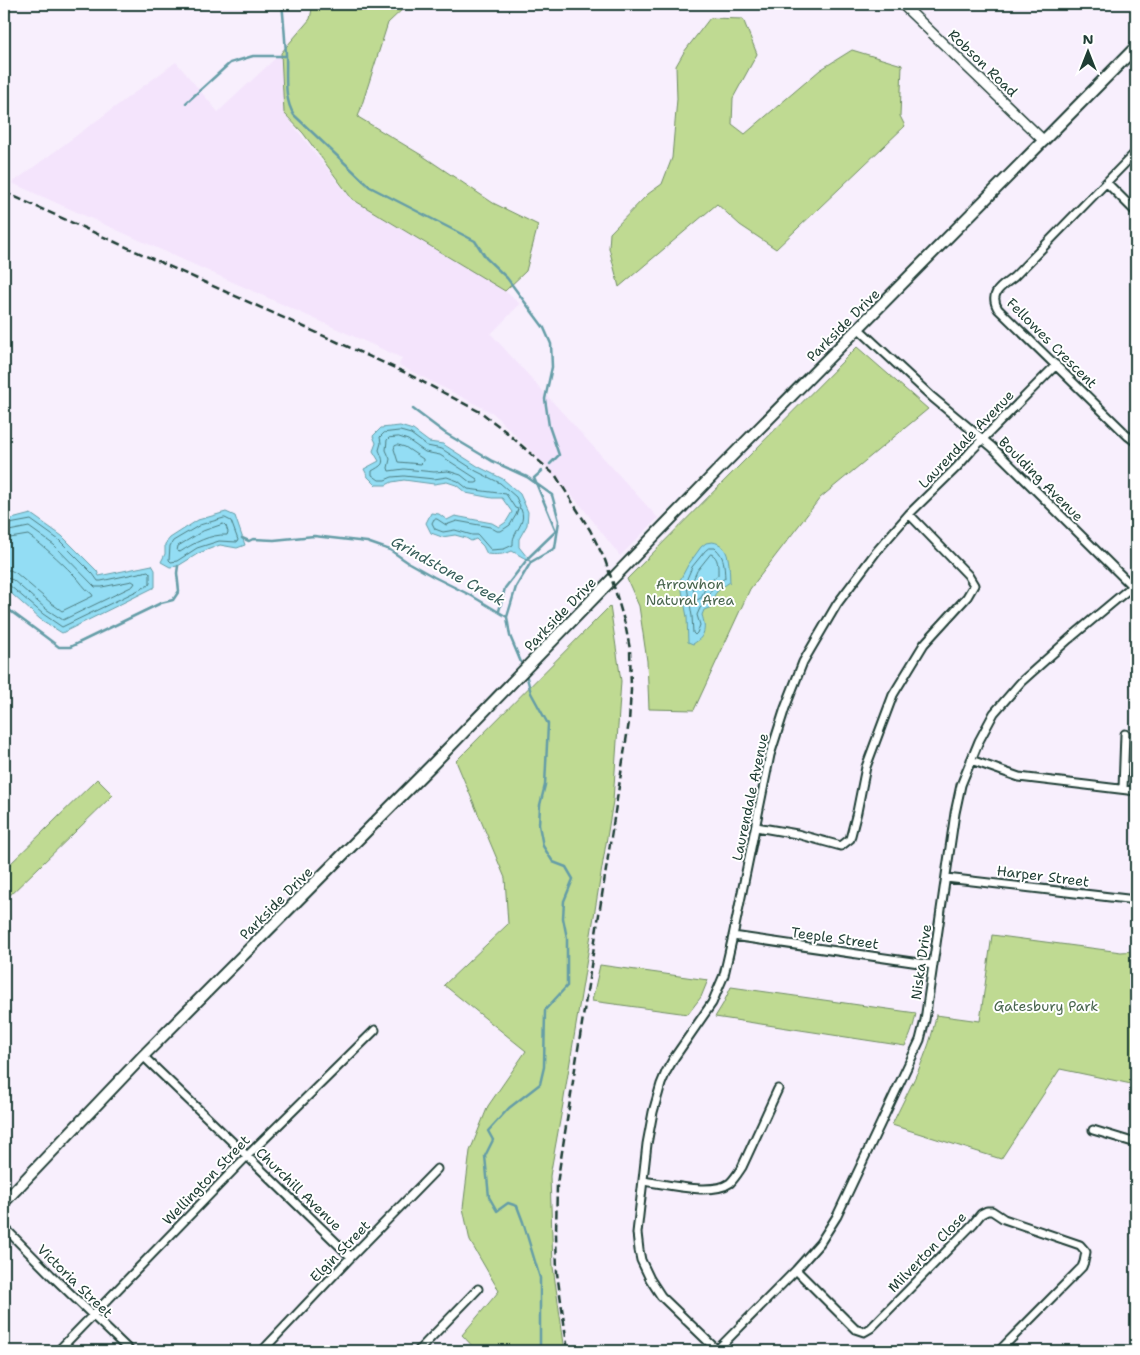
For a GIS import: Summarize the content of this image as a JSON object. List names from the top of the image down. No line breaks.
{"streets":{"main road":["Parkside Drive"],"street":["Robson Road","Fellowes Crescent","Laurendale Avenue","Boulding Avenue","Harper Street","Teeple Street","Niska Drive","Wellington Street","Churchill Avenue","Elgin Street","Milverton Close","Victoria Street"]},"crossings":[["Robson Road","Parkside Drive"],["Parkside Drive","Boulding Avenue"],["Parkside Drive","Churchill Avenue"],["Fellowes Crescent","Laurendale Avenue"],["Laurendale Avenue","Boulding Avenue"],["Laurendale Avenue","Teeple Street"],["Laurendale Avenue","Niska Drive"],["Boulding Avenue","Niska Drive"],["Harper Street","Niska Drive"],["Teeple Street","Niska Drive"],["Niska Drive","Milverton Close"],["Wellington Street","Churchill Avenue"],["Wellington Street","Victoria Street"],["Churchill Avenue","Elgin Street"]],"water":["Grindstone Creek"],"parks":["Arrowhon Natural Area","Gatesbury Park"],"north":"top"}
